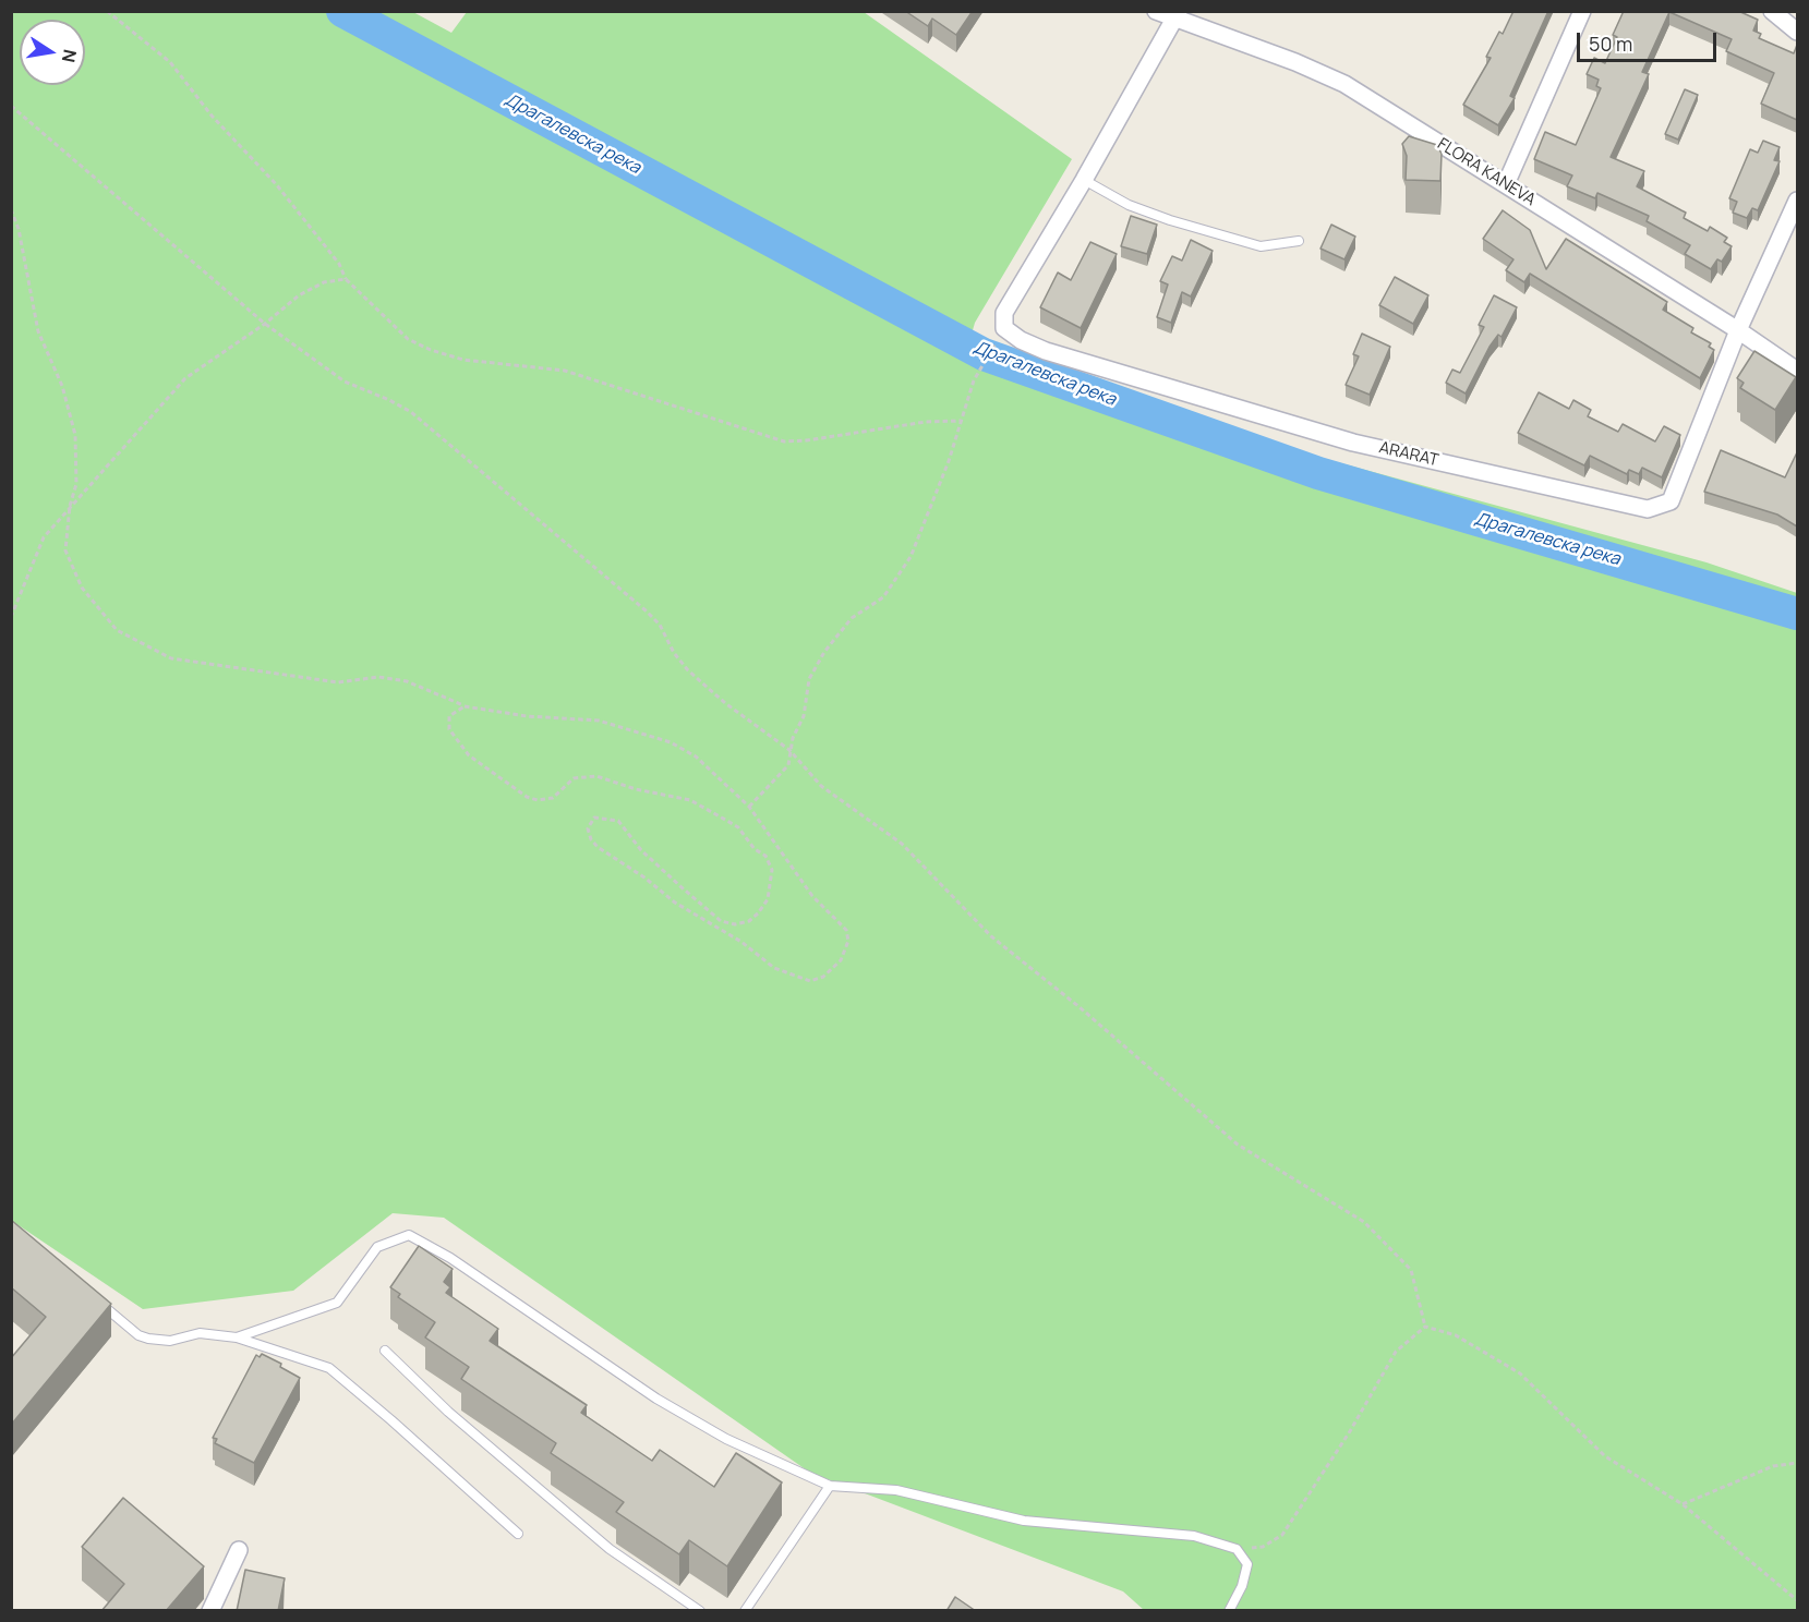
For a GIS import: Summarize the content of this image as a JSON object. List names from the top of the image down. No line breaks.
{"streets":{"street":["FLORA KANEVA","ARARAT"]},"crossings":[["FLORA KANEVA","ARARAT"]],"water":["Драгалевска река"],"scale_bar":"50 m","north":"right"}
